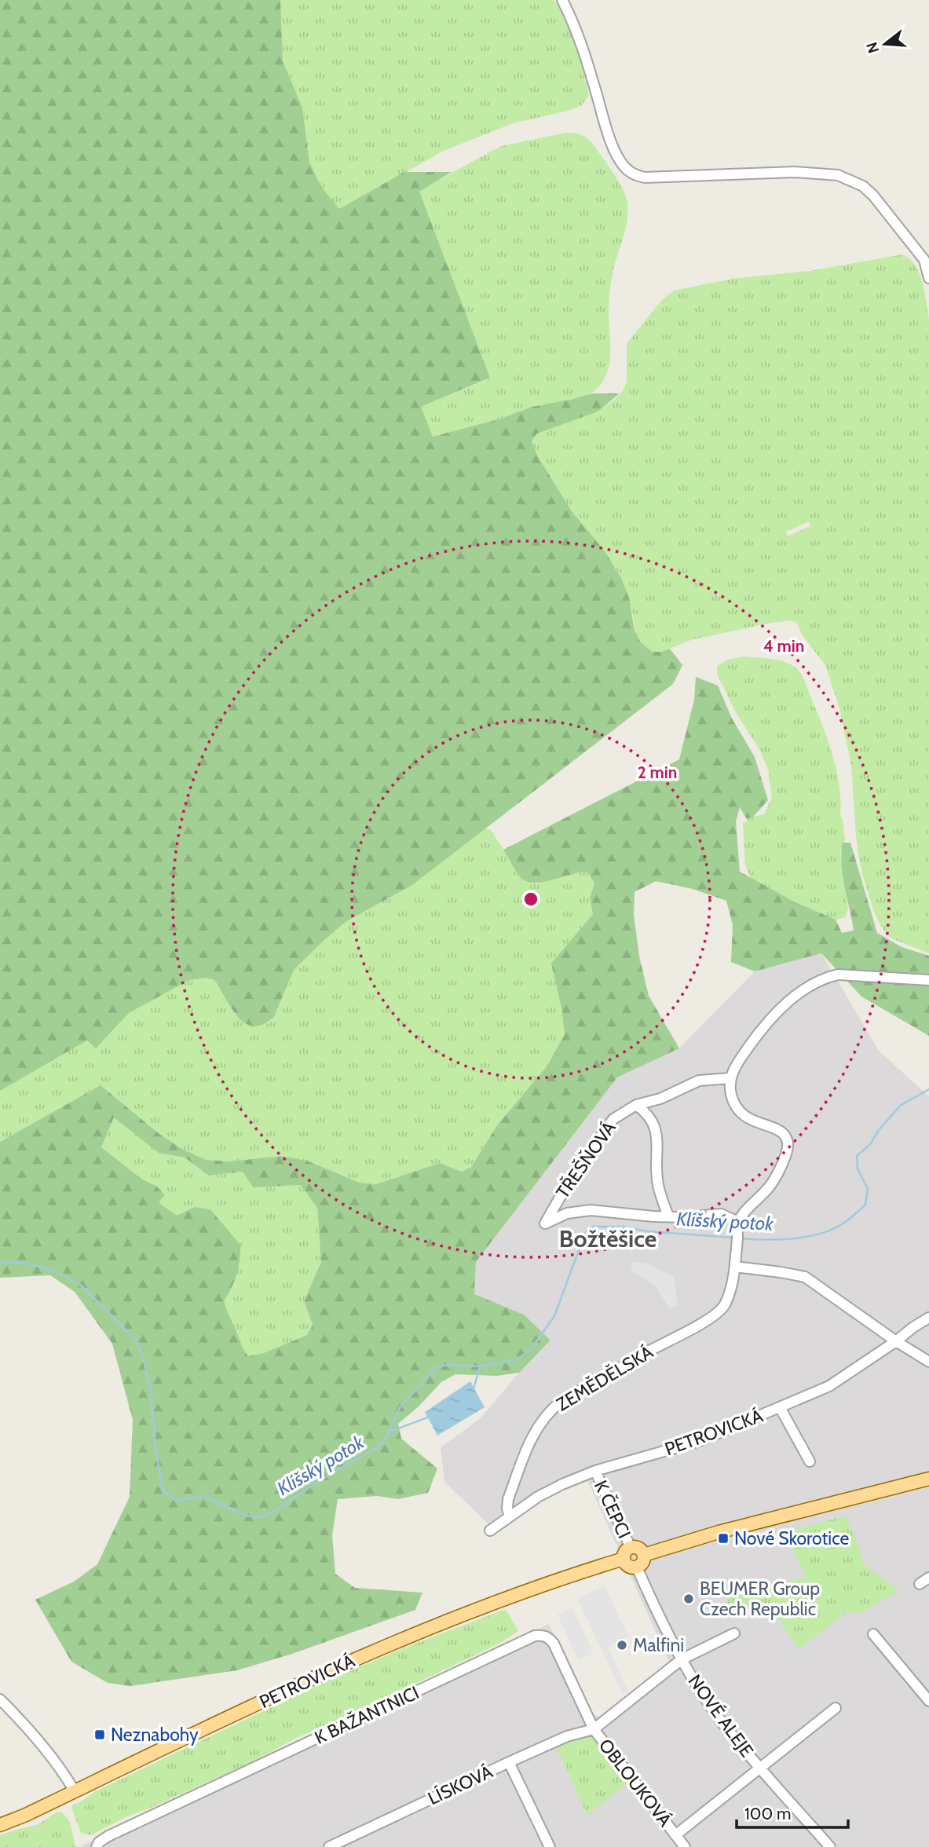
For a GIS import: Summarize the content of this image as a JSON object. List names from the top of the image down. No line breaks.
{"streets":{"main road":["PETROVICKÁ"],"street":["TŘEŠŇOVÁ","ZEMĚDĚLSKÁ","K ČEPCI","K BAŽANTNICI","NOVÉ ALEJE","OBLOUKOVÁ","LÍSKOVÁ"]},"crossings":[["ZEMĚDĚLSKÁ","PETROVICKÁ"],["PETROVICKÁ","K ČEPCI"],["PETROVICKÁ","NOVÉ ALEJE"],["K ČEPCI","NOVÉ ALEJE"],["K BAŽANTNICI","OBLOUKOVÁ"],["K BAŽANTNICI","LÍSKOVÁ"],["NOVÉ ALEJE","OBLOUKOVÁ"],["OBLOUKOVÁ","LÍSKOVÁ"]],"districts":["Božtěšice"],"water":["Klíšský potok"],"places":{"transit":["Nové Skorotice","Neznabohy"],"other":["BEUMER Group Czech Republic","Malfini"]},"scale_bar":"100 m","north":"left","rings":["4 min","2 min"]}
